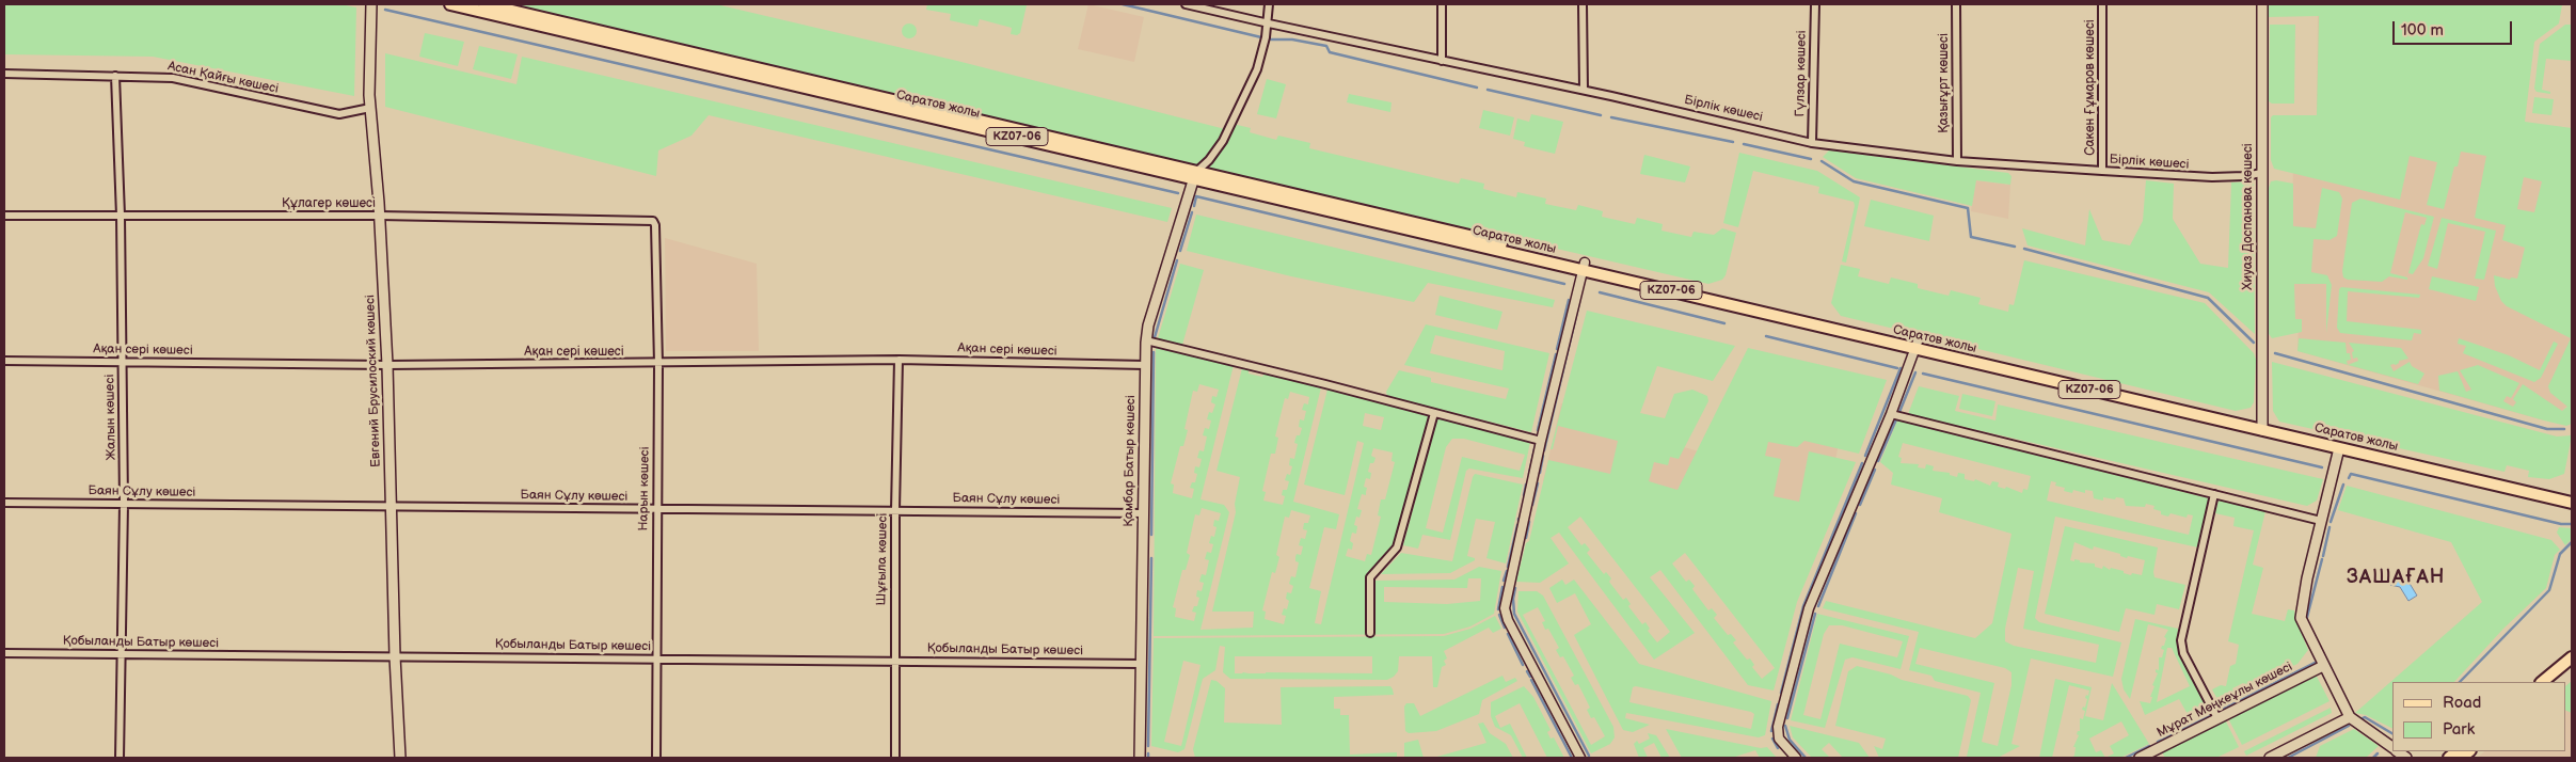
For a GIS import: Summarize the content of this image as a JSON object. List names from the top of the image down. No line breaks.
{"streets":{"main road":["Саратов жолы","KZ07-06","Хиуаз Доспанова көшесі","Евгений Брусилоский көшесі","Қамбар Батыр көшесі","Мұрат Мөңкеұлы көшесі"],"street":["Гүлзар көшесі","Асан Қайғы көшесі","Қазығұрт көшесі","Сакен Ғұмаров көшесі","Бірлік көшесі","Құлагер көшесі","Ақан сері көшесі","Жалын көшесі","Нарын көшесі","Баян Сұлу көшесі","Шұғыла көшесі","Қобыланды Батыр көшесі"]},"crossings":[["Гүлзар көшесі","Бірлік көшесі"],["Асан Қайғы көшесі","Евгений Брусилоский көшесі"],["Асан Қайғы көшесі","Жалын көшесі"],["Қазығұрт көшесі","Бірлік көшесі"],["Сакен Ғұмаров көшесі","Бірлік көшесі"],["Саратов жолы","Хиуаз Доспанова көшесі"],["Саратов жолы","Қамбар Батыр көшесі"],["Бірлік көшесі","Хиуаз Доспанова көшесі"],["Құлагер көшесі","Евгений Брусилоский көшесі"],["Құлагер көшесі","Жалын көшесі"],["Құлагер көшесі","Нарын көшесі"],["Ақан сері көшесі","Евгений Брусилоский көшесі"],["Ақан сері көшесі","Жалын көшесі"],["Ақан сері көшесі","Қамбар Батыр көшесі"],["Ақан сері көшесі","Нарын көшесі"],["Ақан сері көшесі","Шұғыла көшесі"],["Евгений Брусилоский көшесі","Баян Сұлу көшесі"],["Евгений Брусилоский көшесі","Қобыланды Батыр көшесі"],["Жалын көшесі","Баян Сұлу көшесі"],["Жалын көшесі","Қобыланды Батыр көшесі"],["Қамбар Батыр көшесі","Баян Сұлу көшесі"],["Қамбар Батыр көшесі","Қобыланды Батыр көшесі"],["Нарын көшесі","Баян Сұлу көшесі"],["Нарын көшесі","Қобыланды Батыр көшесі"],["Баян Сұлу көшесі","Шұғыла көшесі"],["Шұғыла көшесі","Қобыланды Батыр көшесі"]],"districts":["ЗАШАҒАН"],"legend":["Road","Park"],"scale_bar":"100 m"}
